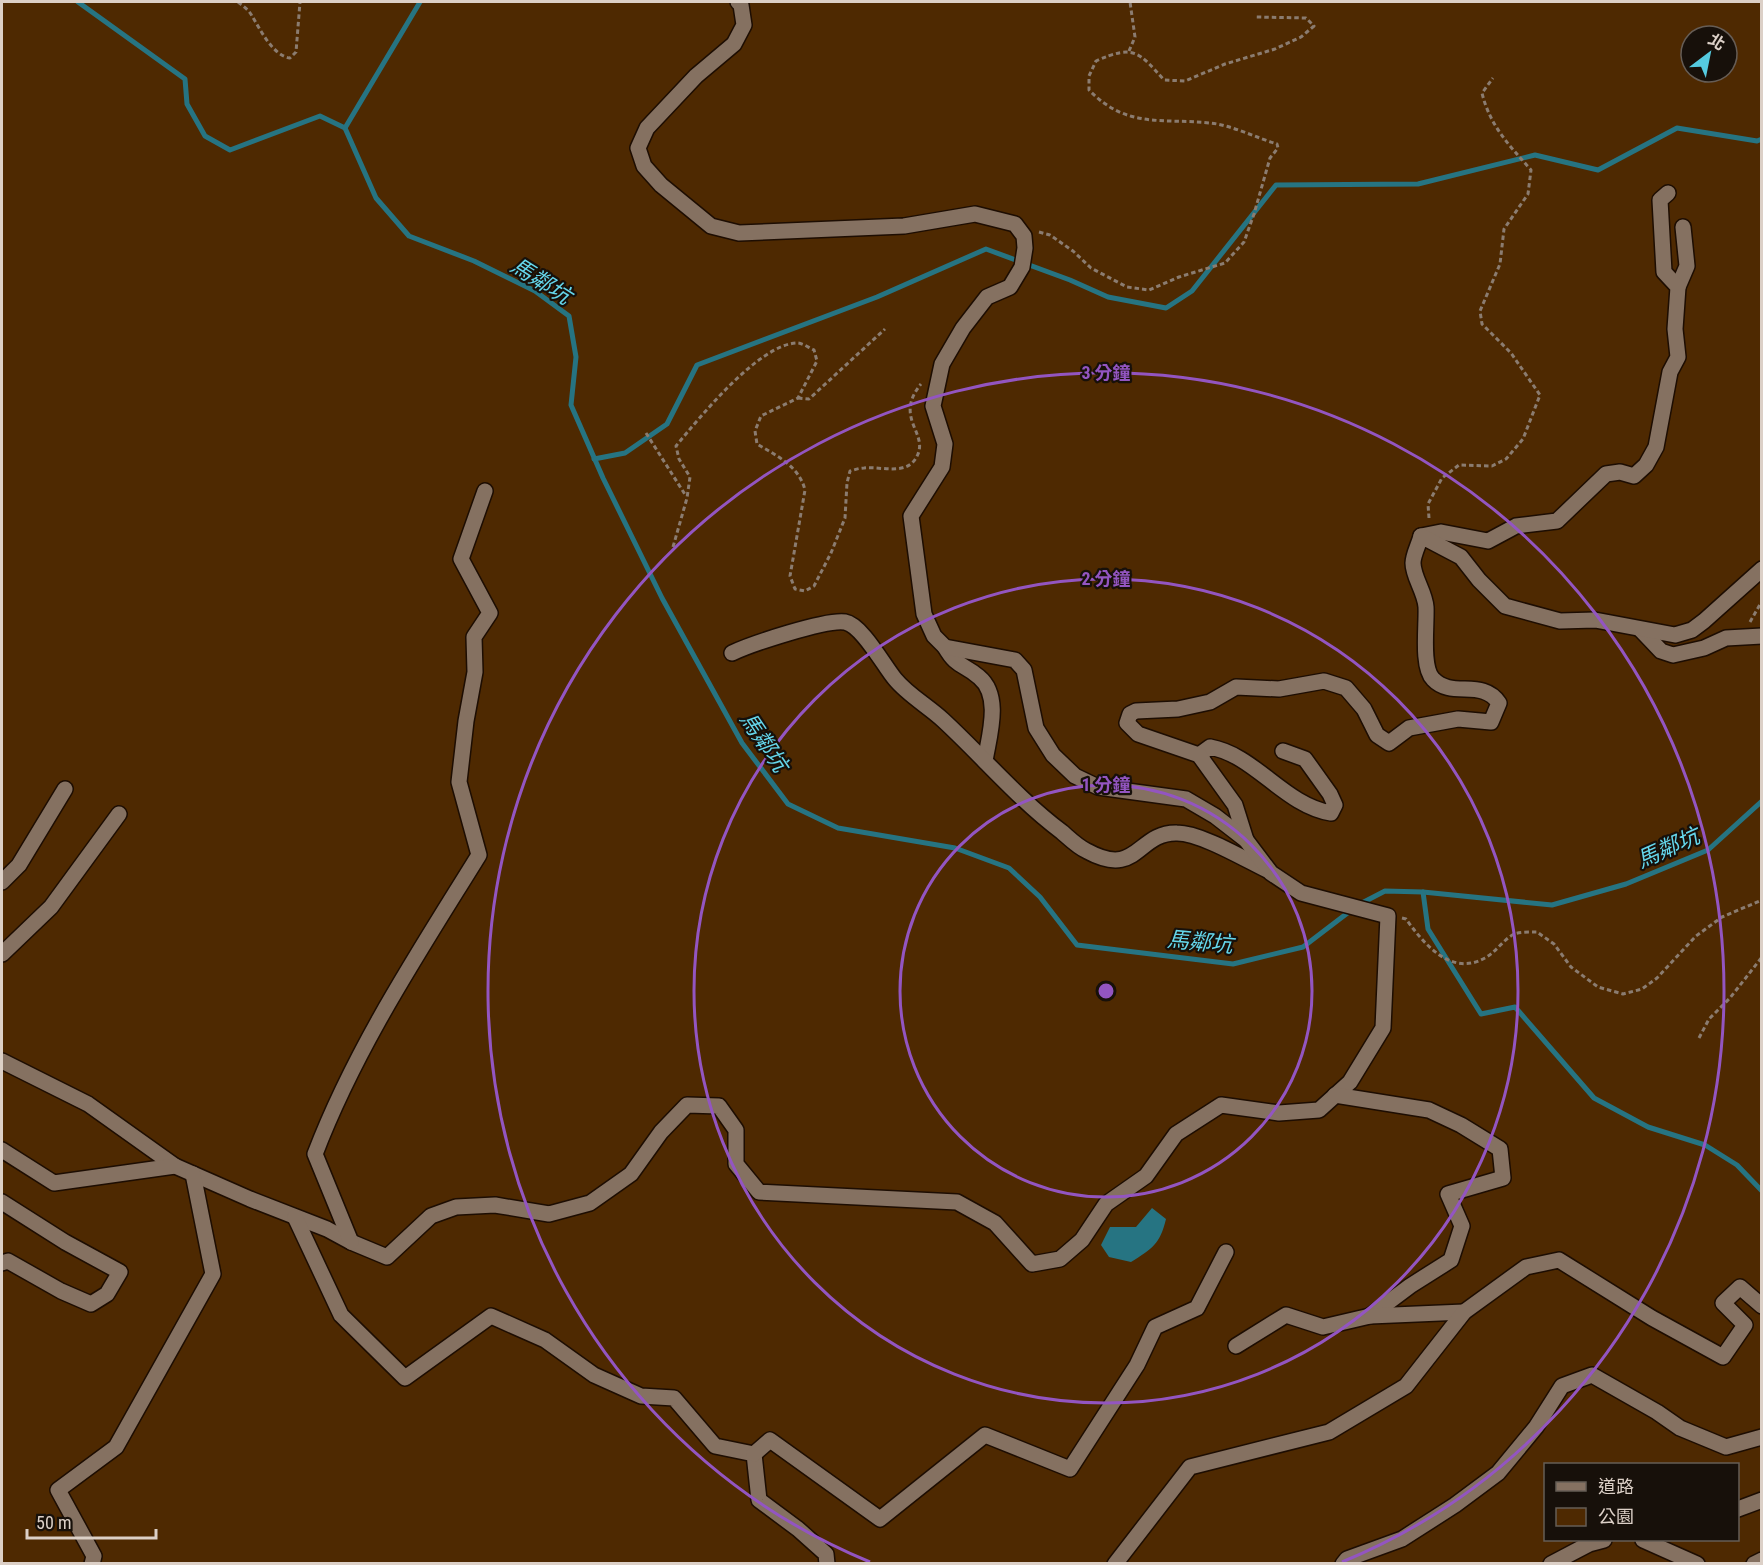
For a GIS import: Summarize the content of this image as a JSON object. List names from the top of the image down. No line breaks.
{"water":["馬鄰坑"],"legend":["道路","公園"],"scale_bar":"50 m","north":"top right","rings":["3 分鐘","2 分鐘","1 分鐘"]}
